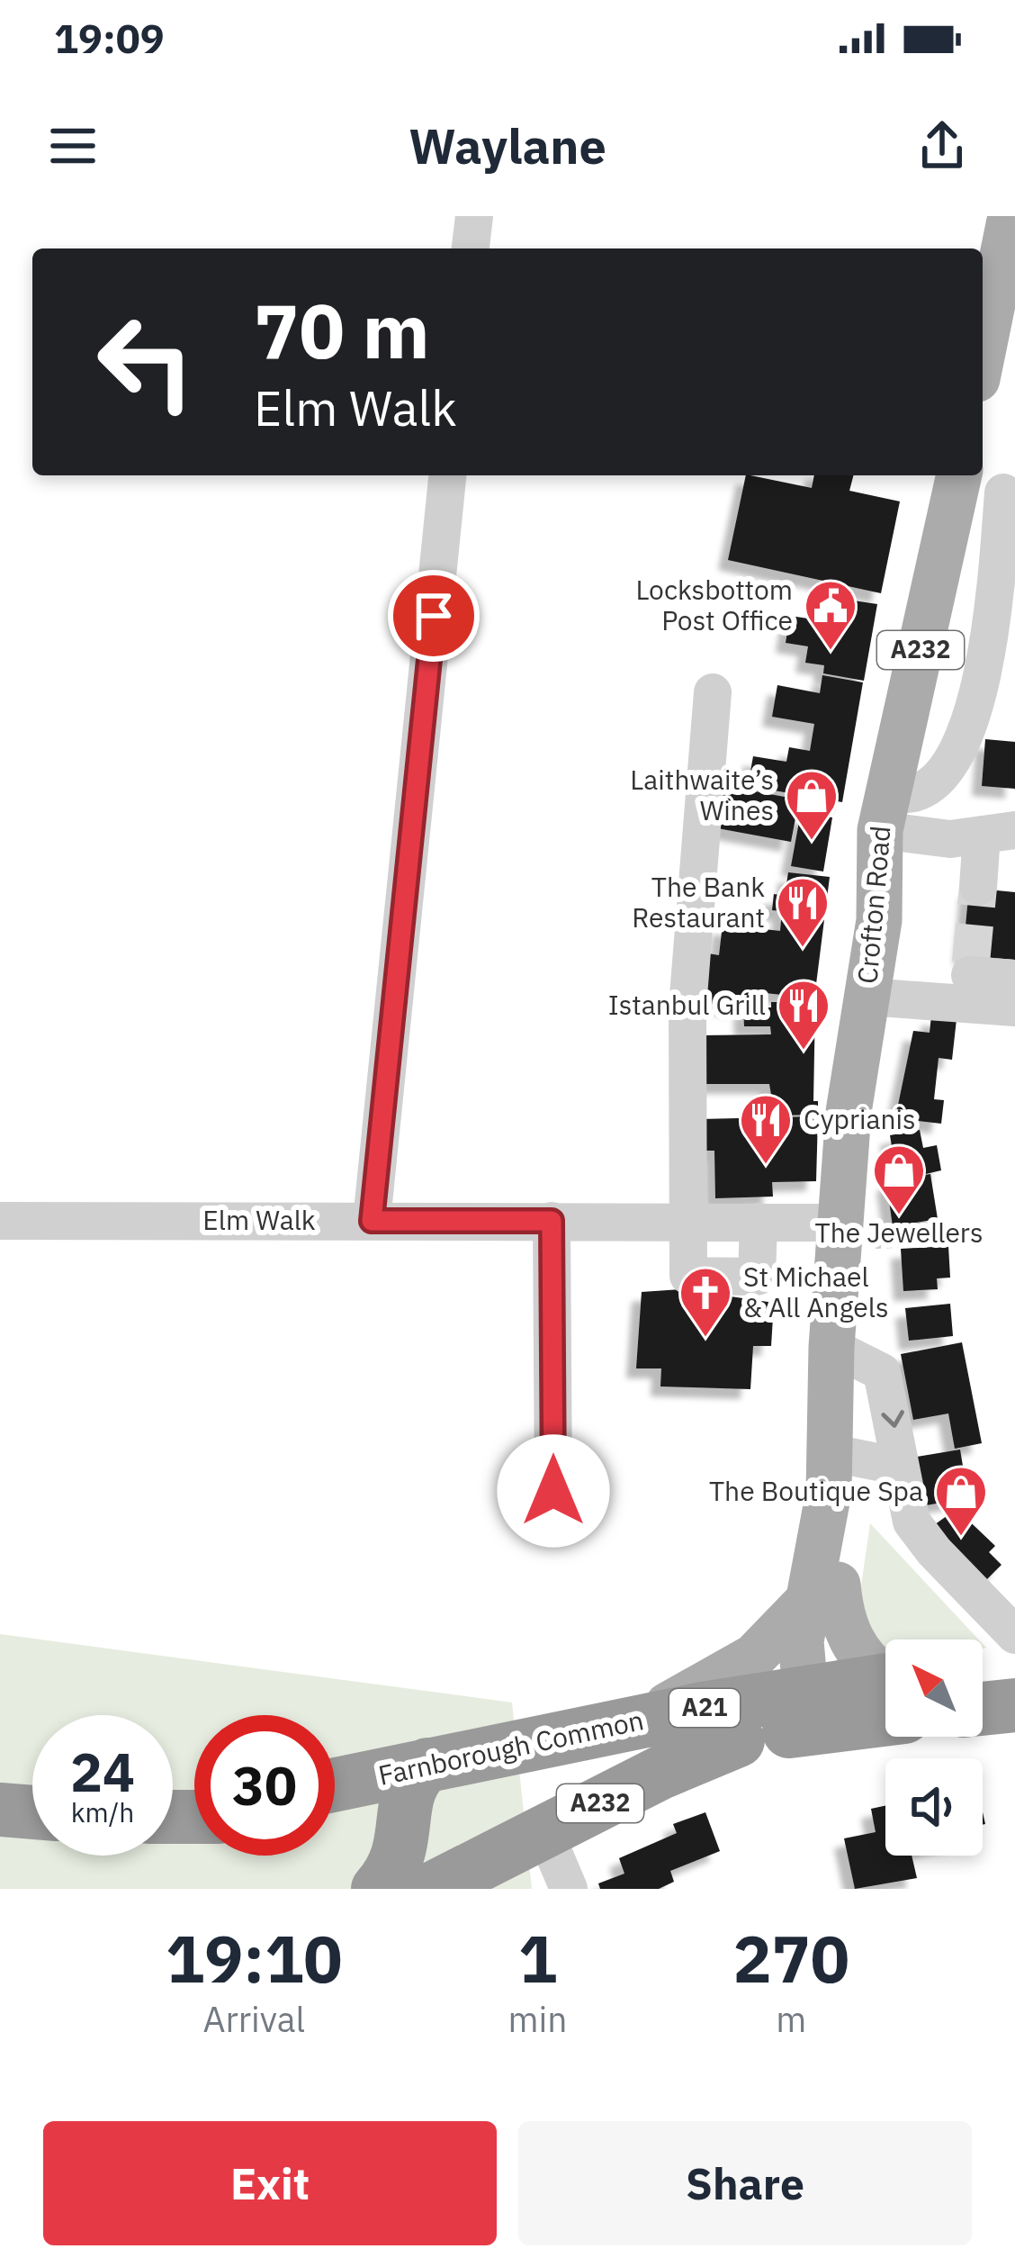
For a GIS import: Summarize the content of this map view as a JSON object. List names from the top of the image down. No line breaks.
{"streets":{"highway":["A232","A21","Farnborough Common"],"main road":["Crofton Road"],"street":["Elm Walk"]},"crossings":[["A232","Crofton Road"],["A232","Farnborough Common"],["Crofton Road","Elm Walk"],["Crofton Road","Farnborough Common"]],"places":{"public building":["Locksbottom Post Office"],"shop":["Laithwaite’s Wines","The Jewellers","The Boutique Spa"],"restaurant":["The Bank Restaurant","Istanbul Grill","Cyprianis"],"church":["St Michael & All Angels"]},"north":"top left","page":{"status":"19:09","header":"Waylane","turn":["70 m","Elm Walk"],"speed":"24 km/h","limit":"30","eta":["19:10","Arrival","1","min","270","m"],"buttons":["Exit","Share"]}}
